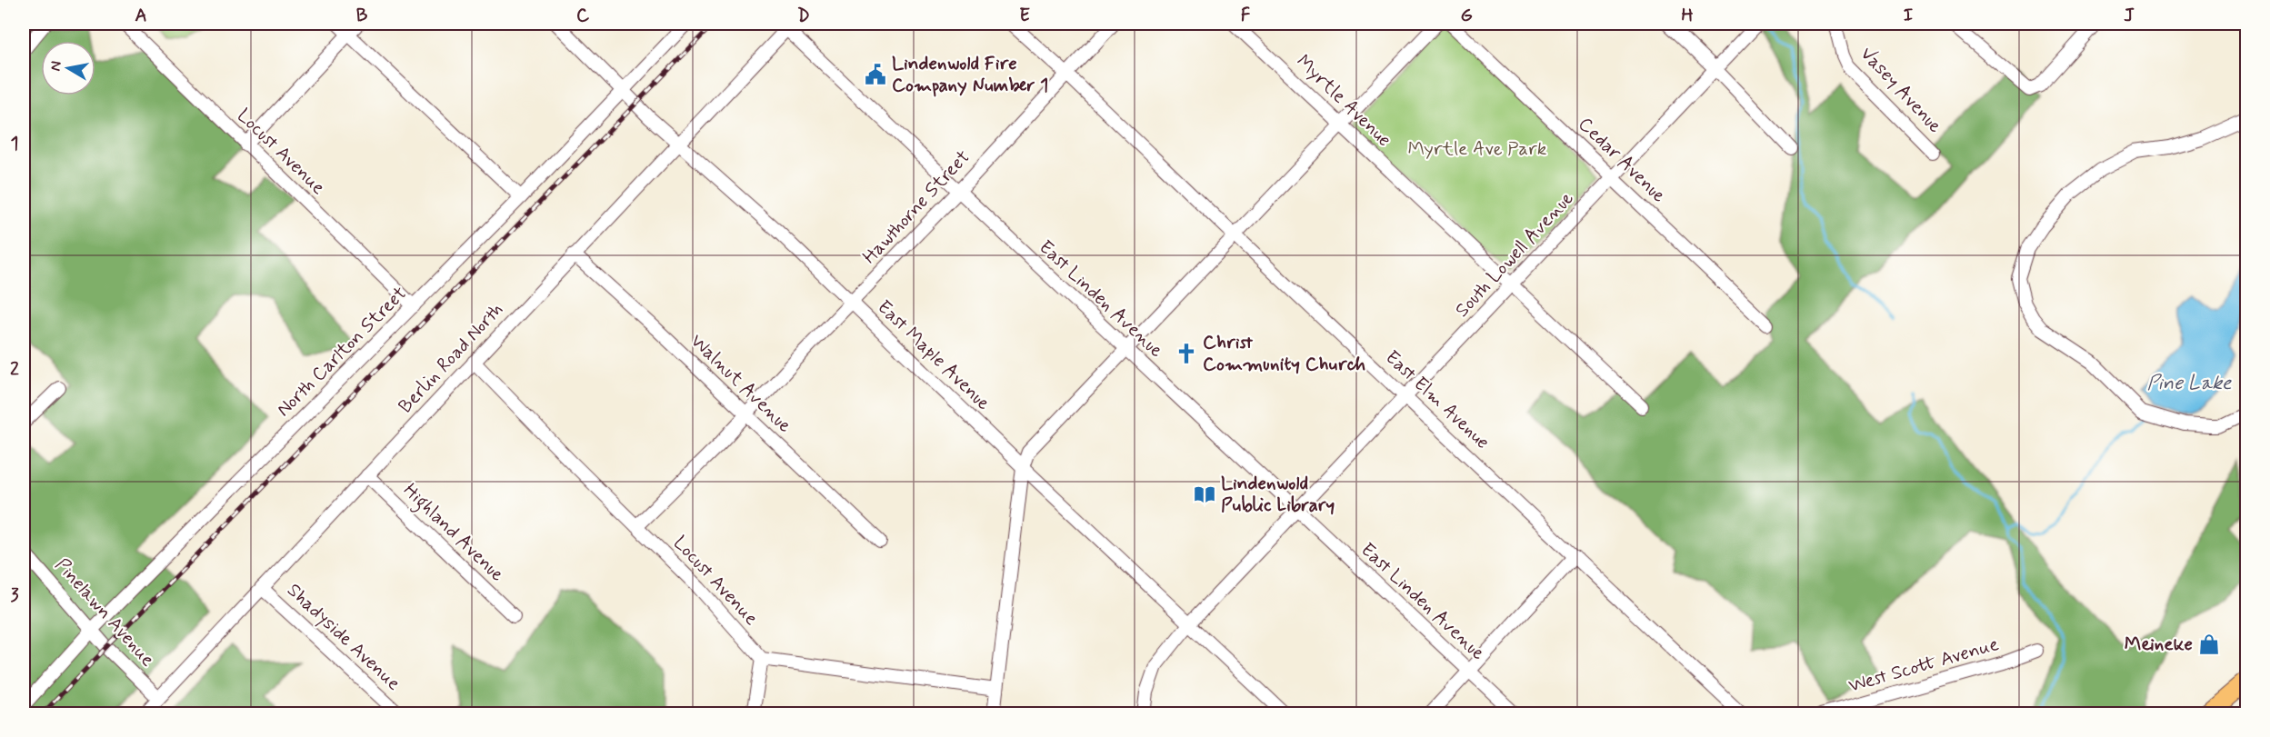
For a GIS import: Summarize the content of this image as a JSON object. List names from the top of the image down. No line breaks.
{"streets":{"street":["Vasey Avenue","Myrtle Avenue","Locust Avenue","Cedar Avenue","Hawthorne Street","South Lowell Avenue","East Linden Avenue","North Carlton Street","East Maple Avenue","Berlin Road North","Walnut Avenue","East Elm Avenue","Highland Avenue","Pinelawn Avenue","Shadyside Avenue","West Scott Avenue"]},"crossings":[["Myrtle Avenue","South Lowell Avenue"],["Locust Avenue","Hawthorne Street"],["Locust Avenue","North Carlton Street"],["Locust Avenue","Berlin Road North"],["Cedar Avenue","South Lowell Avenue"],["Hawthorne Street","East Linden Avenue"],["Hawthorne Street","East Maple Avenue"],["Hawthorne Street","Walnut Avenue"],["Hawthorne Street","East Elm Avenue"],["South Lowell Avenue","East Linden Avenue"],["South Lowell Avenue","East Maple Avenue"],["South Lowell Avenue","East Elm Avenue"],["East Linden Avenue","Berlin Road North"],["North Carlton Street","East Maple Avenue"],["North Carlton Street","Pinelawn Avenue"],["East Maple Avenue","Berlin Road North"],["Berlin Road North","Walnut Avenue"],["Berlin Road North","Highland Avenue"],["Berlin Road North","Pinelawn Avenue"],["Berlin Road North","Shadyside Avenue"]],"water":["Pine Lake"],"parks":["Myrtle Ave Park"],"places":{"public building":["Lindenwold Fire Company Number 1"],"church":["Christ Community Church"],"library":["Lindenwold Public Library"],"shop":["Meineke"]},"north":"left","grid":{"columns":["A","B","C","D","E","F","G","H","I","J"],"rows":["1","2","3"]}}
